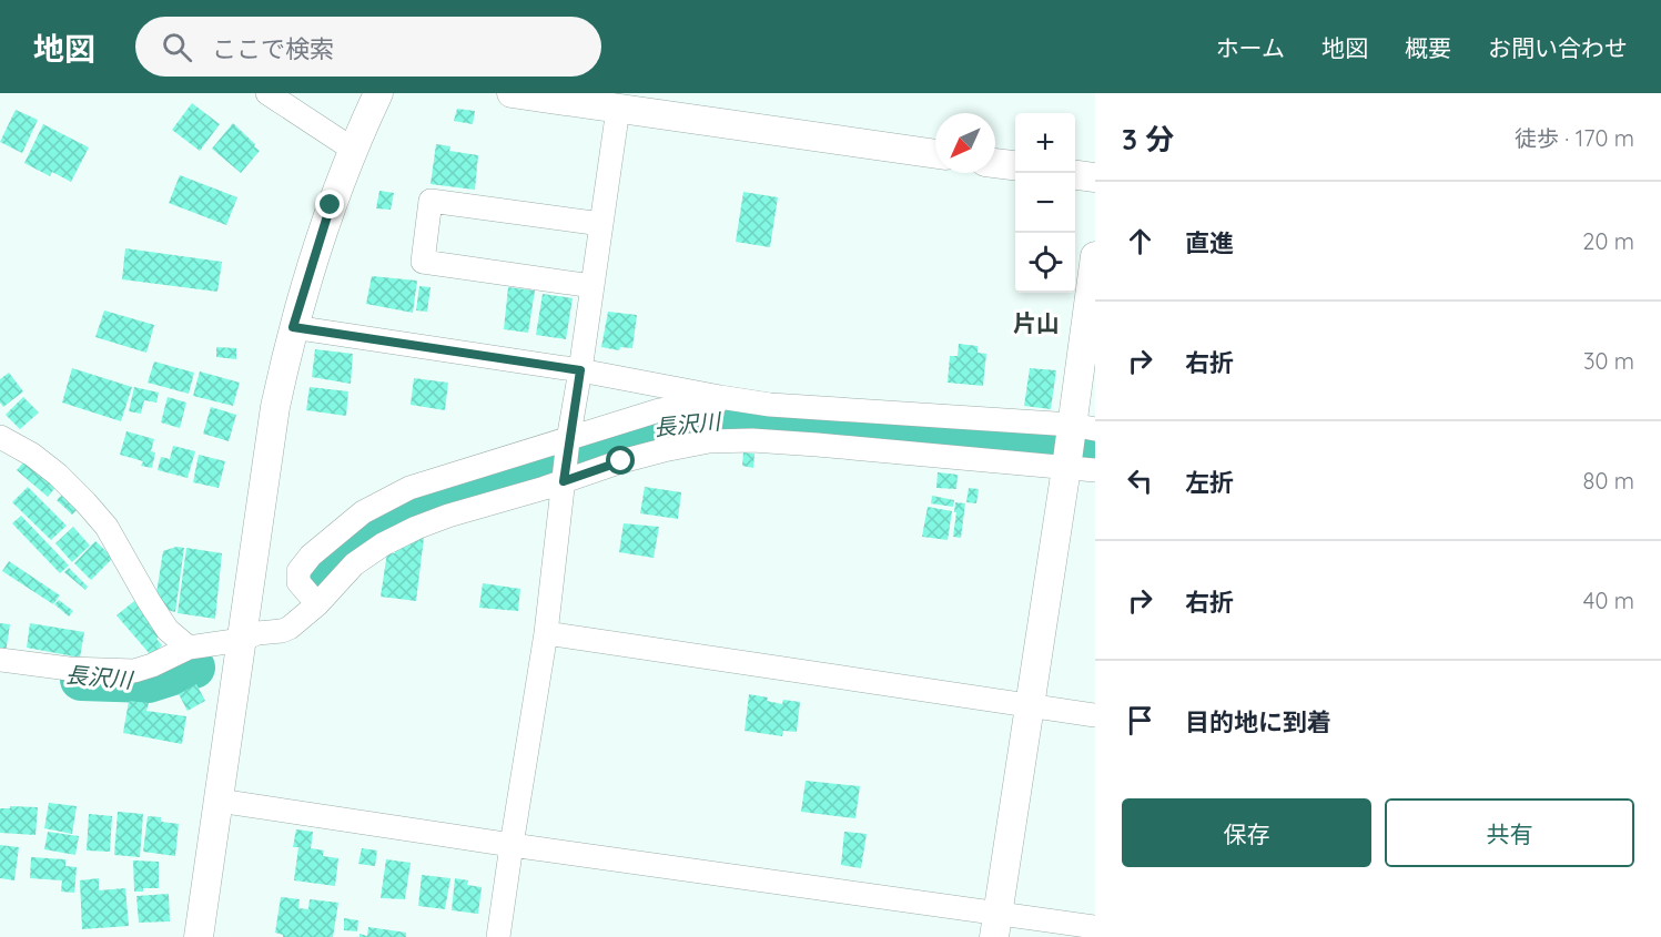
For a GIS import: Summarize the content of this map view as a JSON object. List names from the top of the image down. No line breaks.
{"districts":["片山"],"water":["長沢川"],"north":"bottom left","page":{"header":"地図","search":"ここで検索","nav":["ホーム","地図","概要","お問い合わせ"],"heading":["3 分","徒歩 · 170 m"],"map_buttons":["+","−"],"list":[["直進","20 m"],["右折","30 m"],["左折","80 m"],["右折","40 m"],"目的地に到着"],"buttons":["保存","共有"]}}
